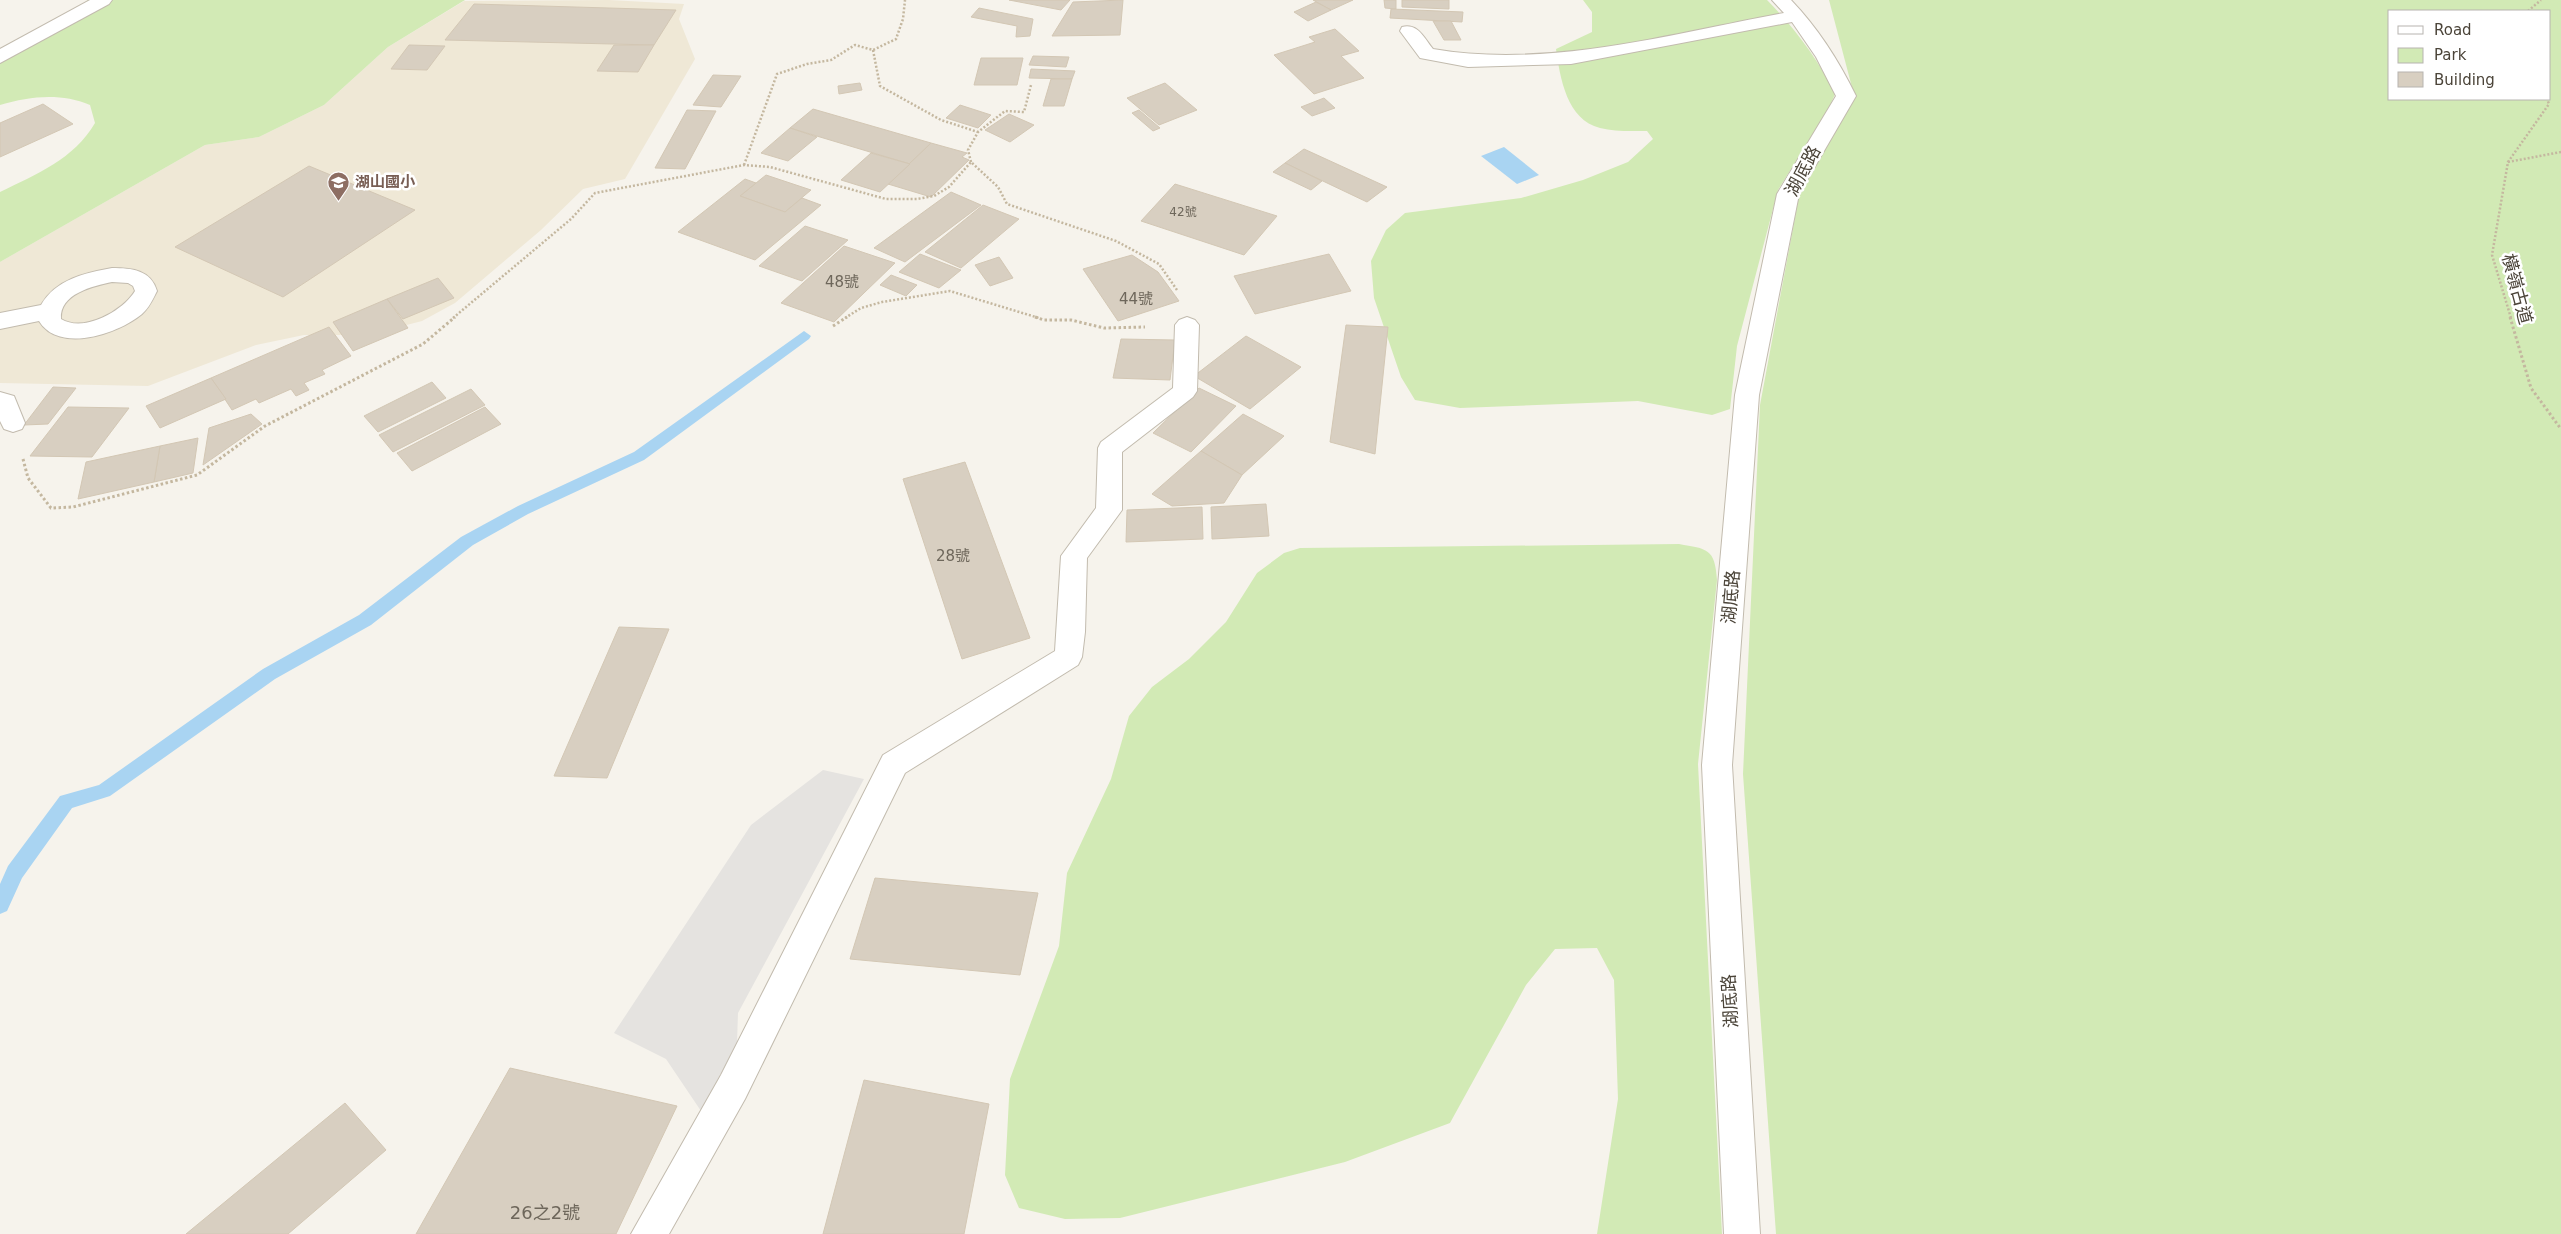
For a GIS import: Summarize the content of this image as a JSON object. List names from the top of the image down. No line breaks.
{"streets":{"street":["湖底路"],"path":["橫嶺古道"]},"places":{"school or university":["湖山國小"]},"house_numbers":["42號","48號","44號","28號","26之2號"],"legend":["Road","Park","Building"]}
